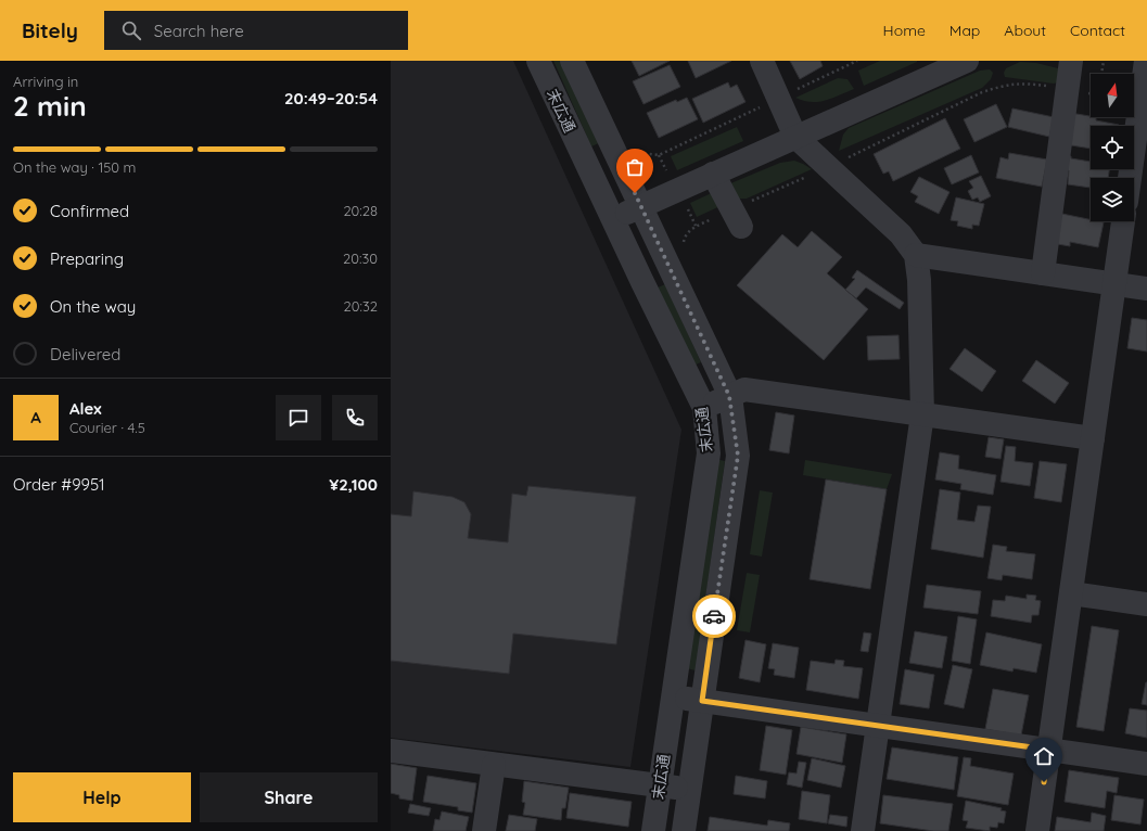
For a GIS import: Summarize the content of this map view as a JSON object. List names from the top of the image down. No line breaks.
{"streets":{"street":["末広通"]},"north":"top","page":{"header":"Bitely","search":"Search here","nav":["Home","Map","About","Contact"],"heading":["2 min","Arriving in","20:49–20:54"],"panel":["Alex","Courier · 4.5","Order #9951","¥2,100"],"bar":"On the way · 150 m","list":[["Confirmed","20:28"],["Preparing","20:30"],["On the way","20:32"],"Delivered"],"round":"A","buttons":["Help","Share"]}}
